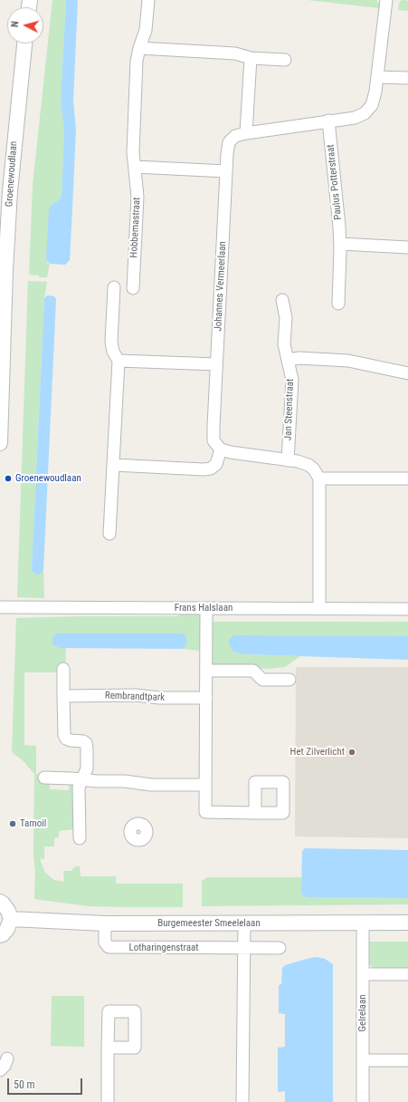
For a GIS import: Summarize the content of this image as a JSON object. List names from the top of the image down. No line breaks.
{"streets":{"street":["Groenewoudlaan","Paulus Potterstraat","Hobbemastraat","Johannes Vermeerlaan","Jan Steenstraat","Frans Halslaan","Rembrandtpark","Burgemeester Smeelelaan","Lotharingenstraat","Gelrelaan"]},"crossings":[["Paulus Potterstraat","Johannes Vermeerlaan"],["Burgemeester Smeelelaan","Lotharingenstraat"],["Burgemeester Smeelelaan","Gelrelaan"]],"places":["Groenewoudlaan","Het Zilverlicht","Tamoil"],"scale_bar":"50 m","north":"left"}
